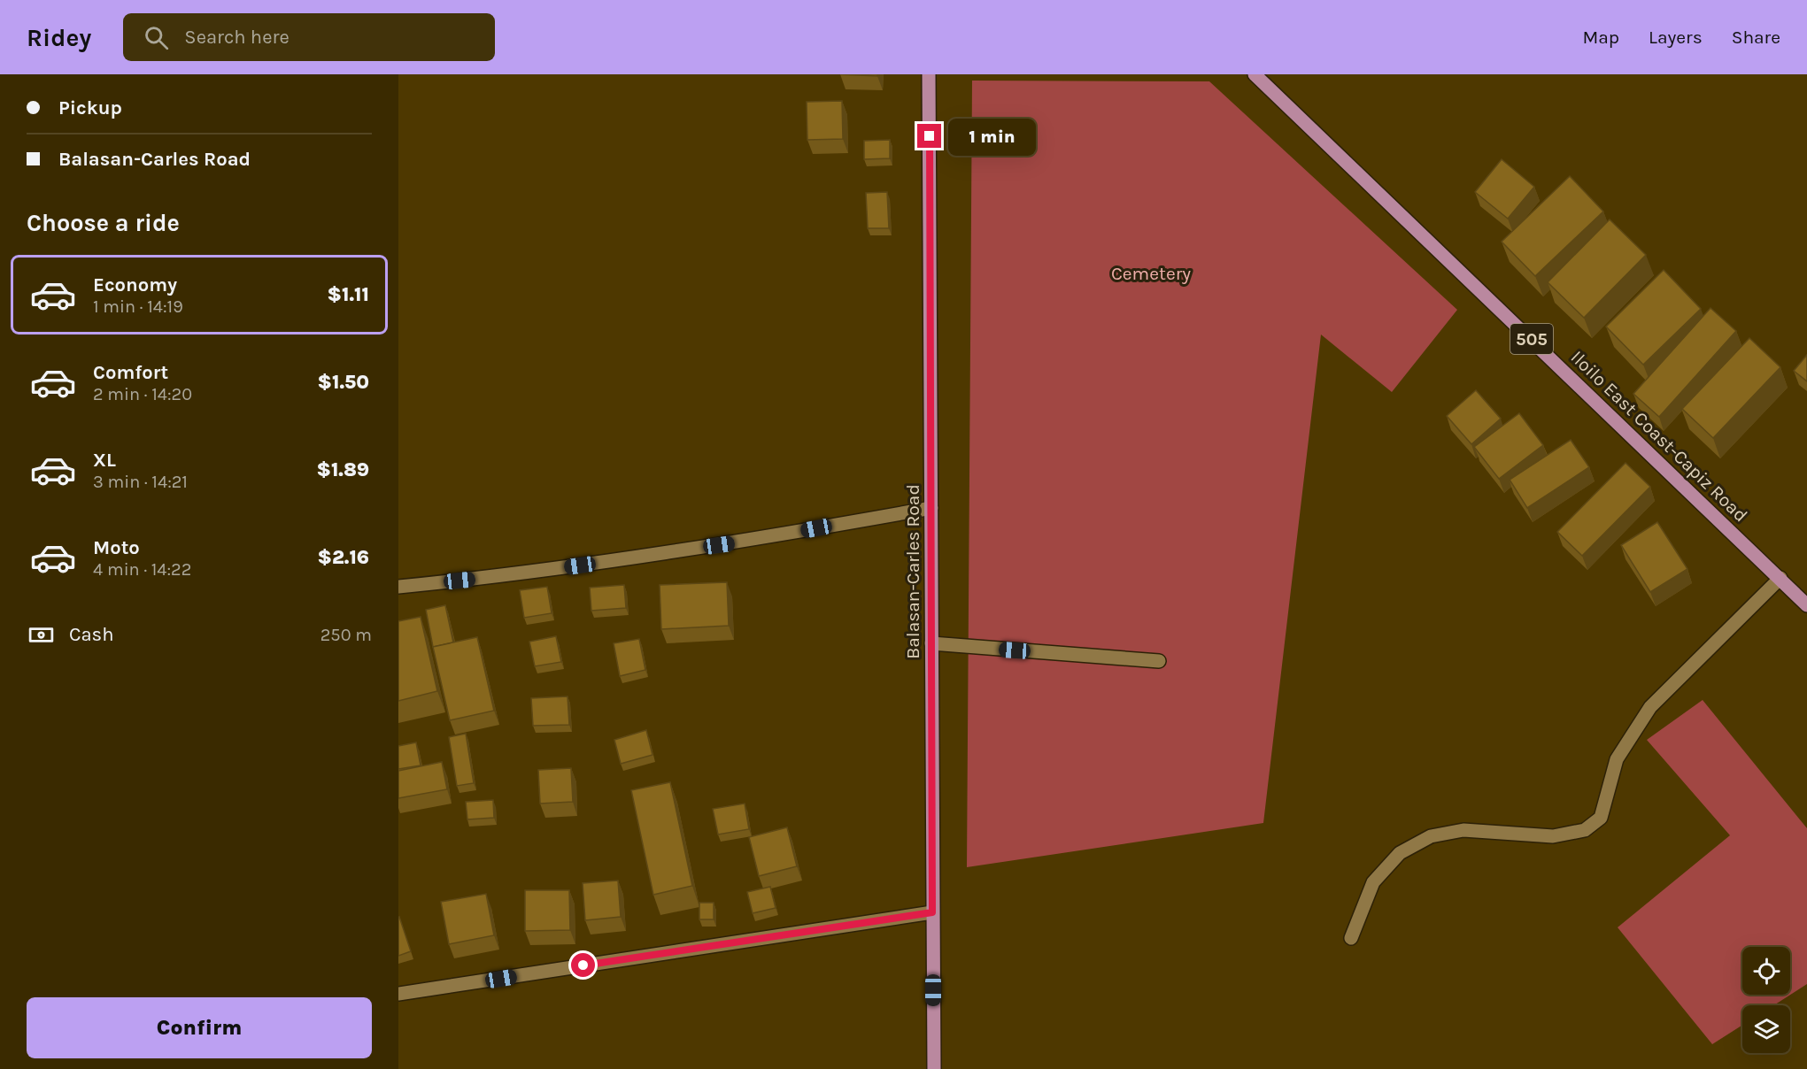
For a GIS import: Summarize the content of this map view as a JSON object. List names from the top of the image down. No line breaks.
{"streets":{"main road":["505","Iloilo East Coast-Capiz Road","Balasan-Carles Road"]},"parks":["Cemetery"],"page":{"header":"Ridey","search":"Search here","nav":["Map","Layers","Share"],"banner":["Pickup","Balasan-Carles Road"],"bubble":"1 min","heading":"Choose a ride","list":[{"name":"Economy","note":"1 min · 14:19","value":"$1.11"},{"name":"Comfort","note":"2 min · 14:20","value":"$1.50"},{"name":"XL","note":"3 min · 14:21","value":"$1.89"},{"name":"Moto","note":"4 min · 14:22","value":"$2.16"}],"pay":["Cash","250 m"],"buttons":"Confirm"}}
